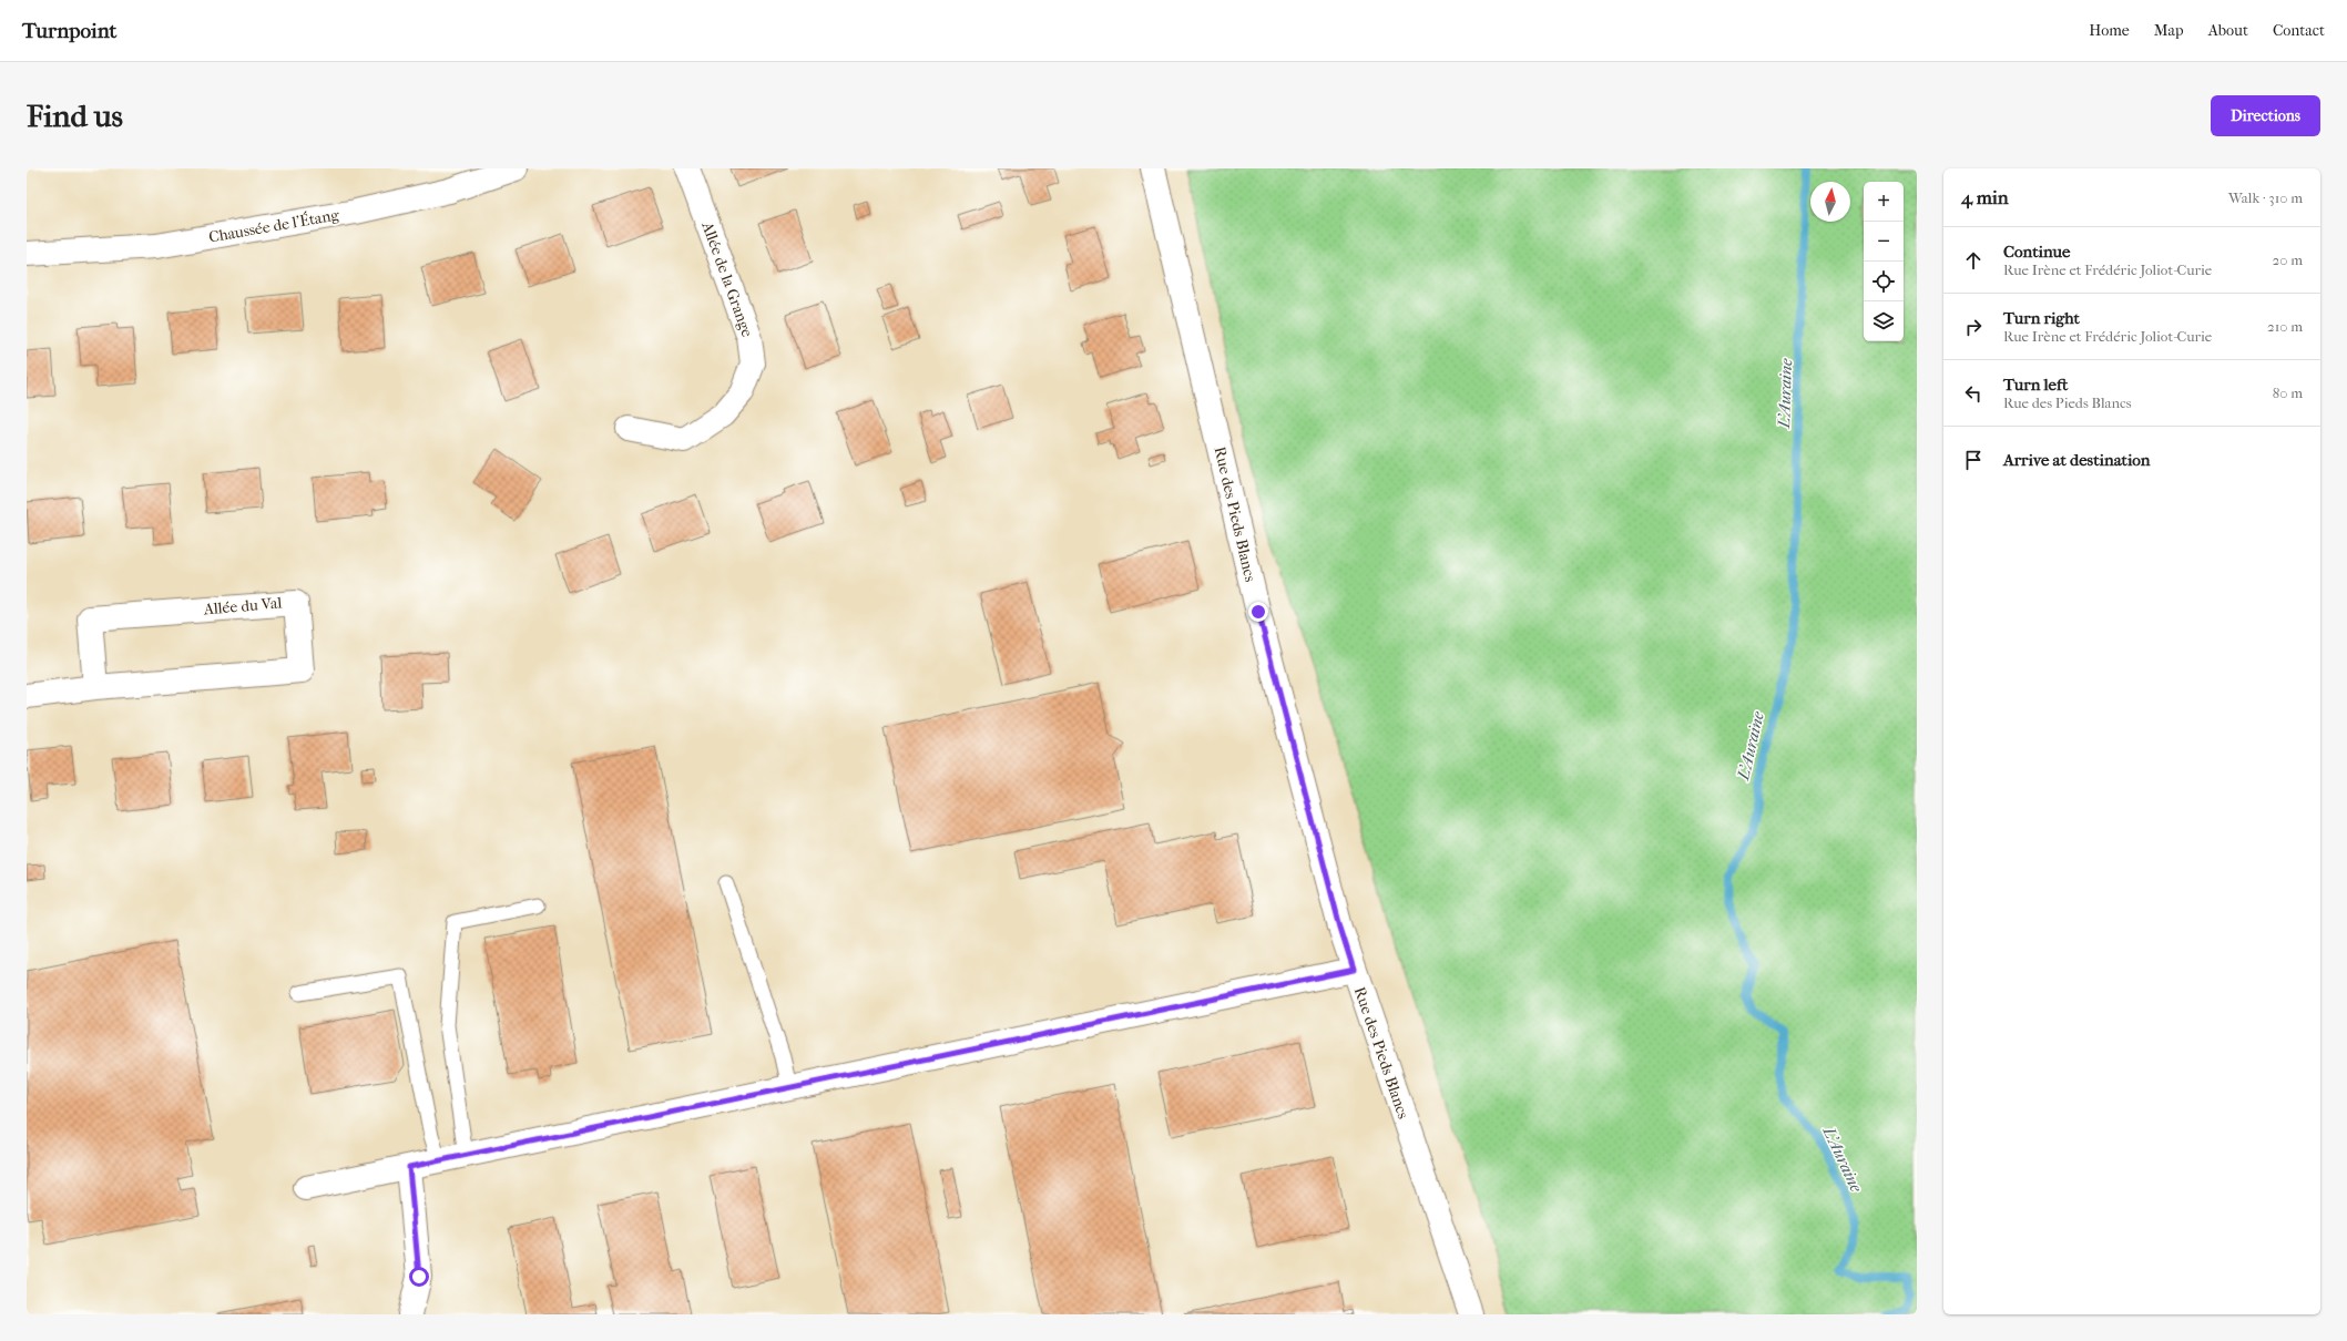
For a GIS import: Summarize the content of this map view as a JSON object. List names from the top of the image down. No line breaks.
{"streets":{"street":["Chaussée de l'Étang","Allée de la Grange","Rue des Pieds Blancs","Allée du Val"]},"water":["L'Auraine"],"north":"top","page":{"header":"Turnpoint","nav":["Home","Map","About","Contact"],"buttons":"Directions","title":"Find us","heading":["4 min","Walk · 310 m"],"map_buttons":["+","−"],"list":[["Continue","Rue Irène et Frédéric Joliot-Curie","20 m"],["Turn right","Rue Irène et Frédéric Joliot-Curie","210 m"],["Turn left","Rue des Pieds Blancs","80 m"],"Arrive at destination"]}}
